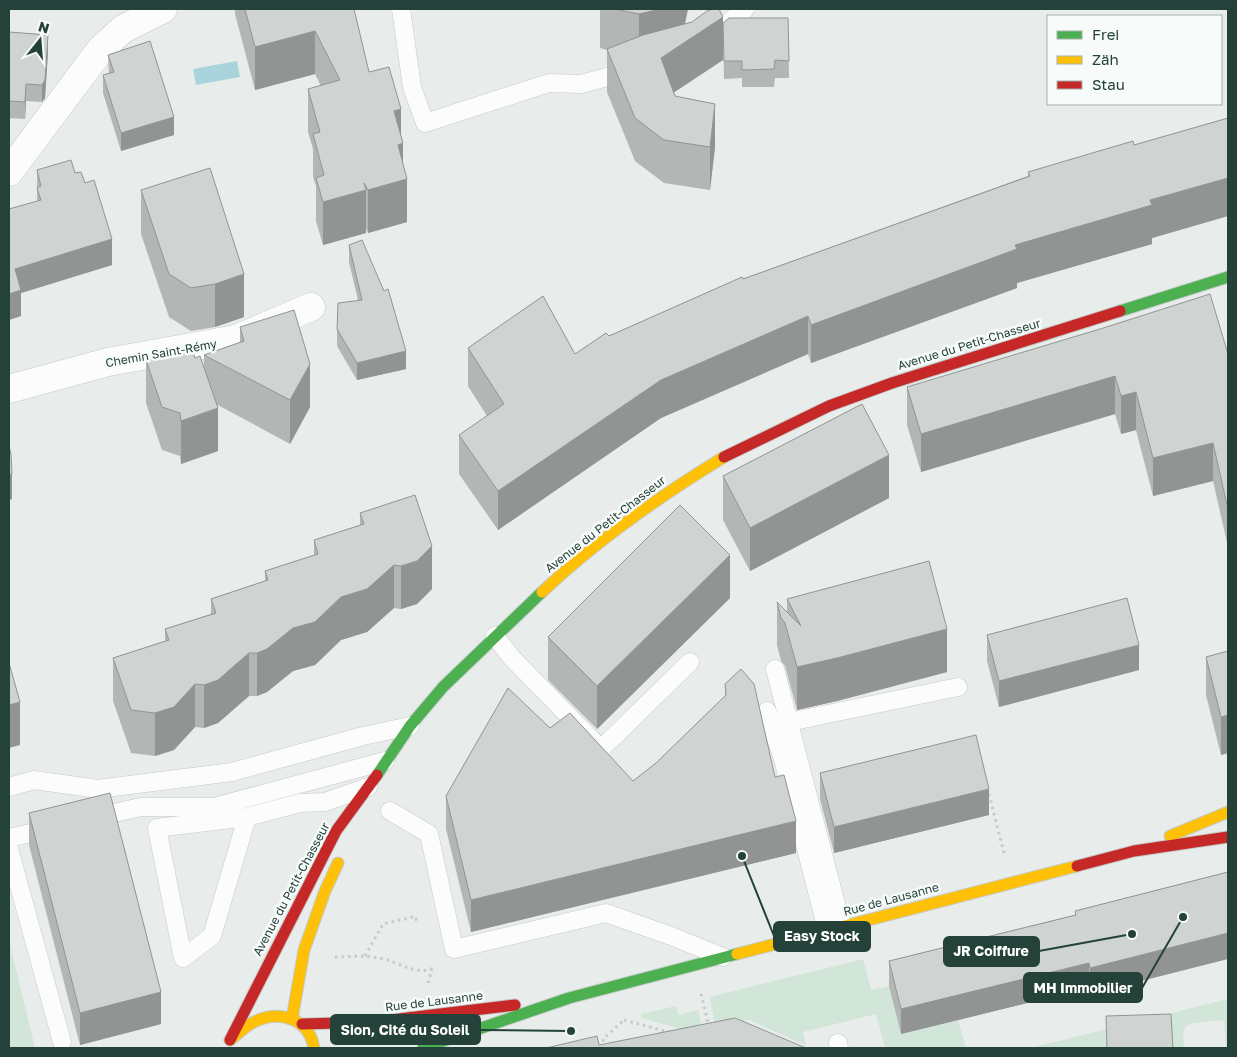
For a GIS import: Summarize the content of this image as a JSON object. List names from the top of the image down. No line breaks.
{"streets":{"street":["Avenue du Petit-Chasseur","Chemin Saint-Rémy","Rue de Lausanne"]},"crossings":[["Avenue du Petit-Chasseur","Rue de Lausanne"]],"places":["Easy Stock","MH Immobilier","JR Coiffure","Sion, Cité du Soleil"],"legend":["Frei","Zäh","Stau"],"north":"top"}
